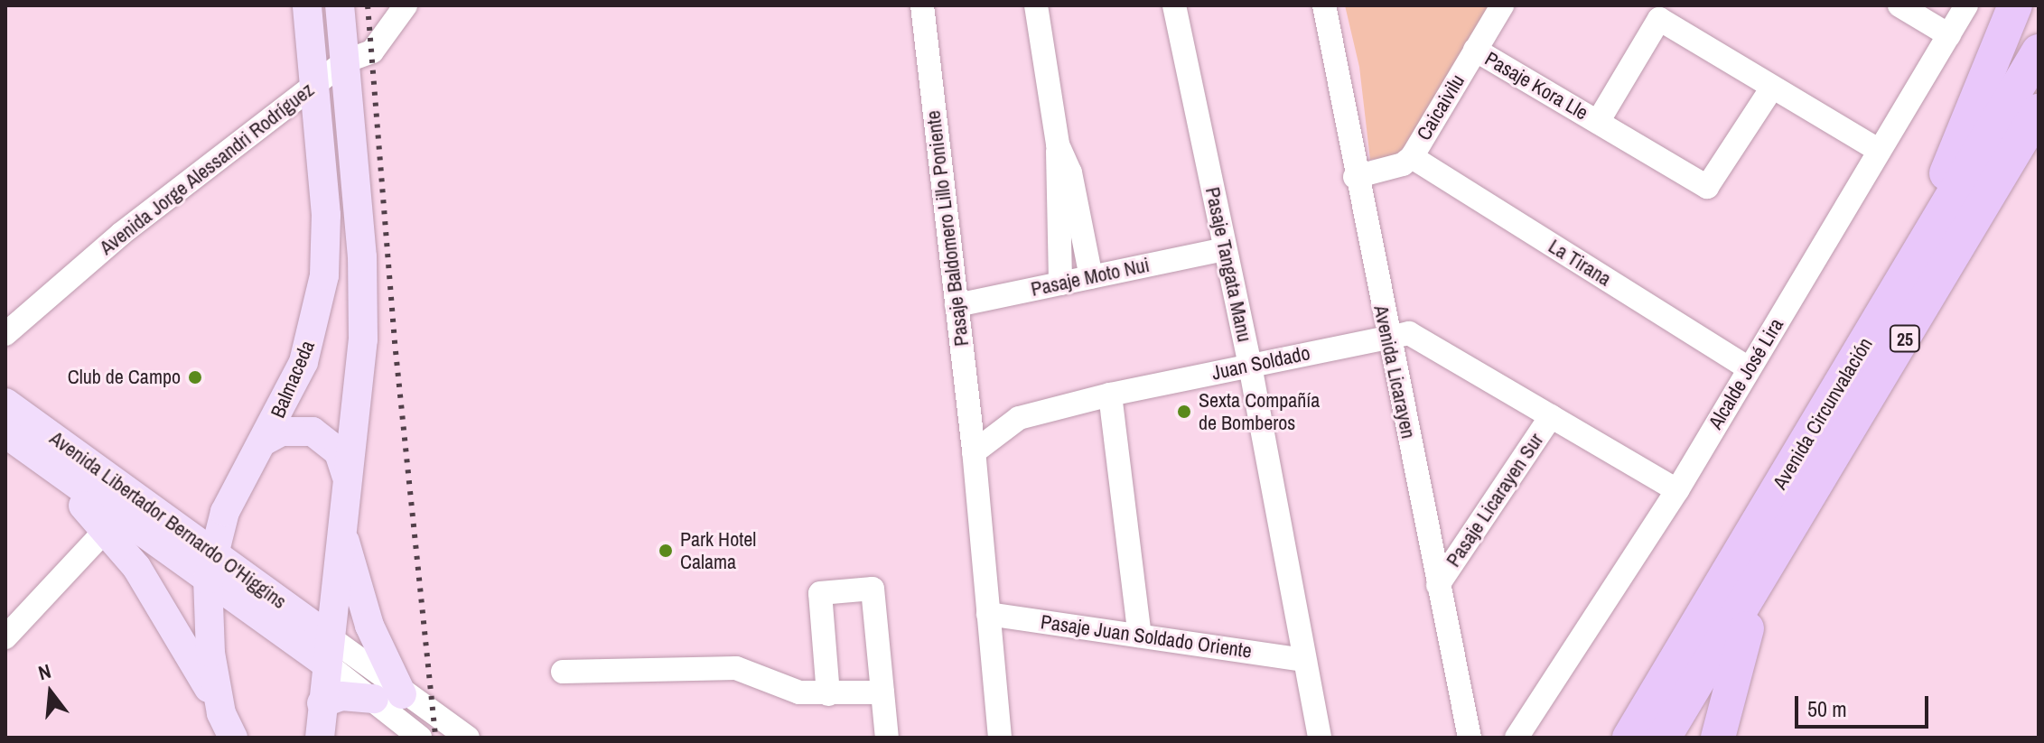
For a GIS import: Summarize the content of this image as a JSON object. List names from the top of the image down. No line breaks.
{"streets":{"highway":["25","Avenida Circunvalación"],"main road":["Balmaceda","Avenida Libertador Bernardo O'Higgins"],"street":["Pasaje Kora Lle","Caicaivilu","Avenida Jorge Alessandri Rodríguez","Pasaje Baldomero Lillo Poniente","La Tirana","Pasaje Tangata Manu","Pasaje Moto Nui","Juan Soldado","Avenida Licarayen","Alcalde José Lira","Pasaje Licarayen Sur","Pasaje Juan Soldado Oriente"]},"crossings":[["Pasaje Kora Lle","Caicaivilu"],["Pasaje Kora Lle","Alcalde José Lira"],["Caicaivilu","La Tirana"],["Caicaivilu","Avenida Licarayen"],["Avenida Jorge Alessandri Rodríguez","Balmaceda"],["Pasaje Baldomero Lillo Poniente","Pasaje Moto Nui"],["Pasaje Baldomero Lillo Poniente","Juan Soldado"],["La Tirana","Alcalde José Lira"],["Pasaje Tangata Manu","Pasaje Moto Nui"],["Pasaje Tangata Manu","Juan Soldado"],["Pasaje Tangata Manu","Pasaje Juan Soldado Oriente"],["Juan Soldado","Avenida Licarayen"],["Juan Soldado","Alcalde José Lira"],["Juan Soldado","Pasaje Licarayen Sur"],["Avenida Licarayen","Pasaje Licarayen Sur"],["Balmaceda","Avenida Libertador Bernardo O'Higgins"]],"places":["Club de Campo","Sexta Compañía de Bomberos","Park Hotel Calama"],"scale_bar":"50 m","north":"top"}
